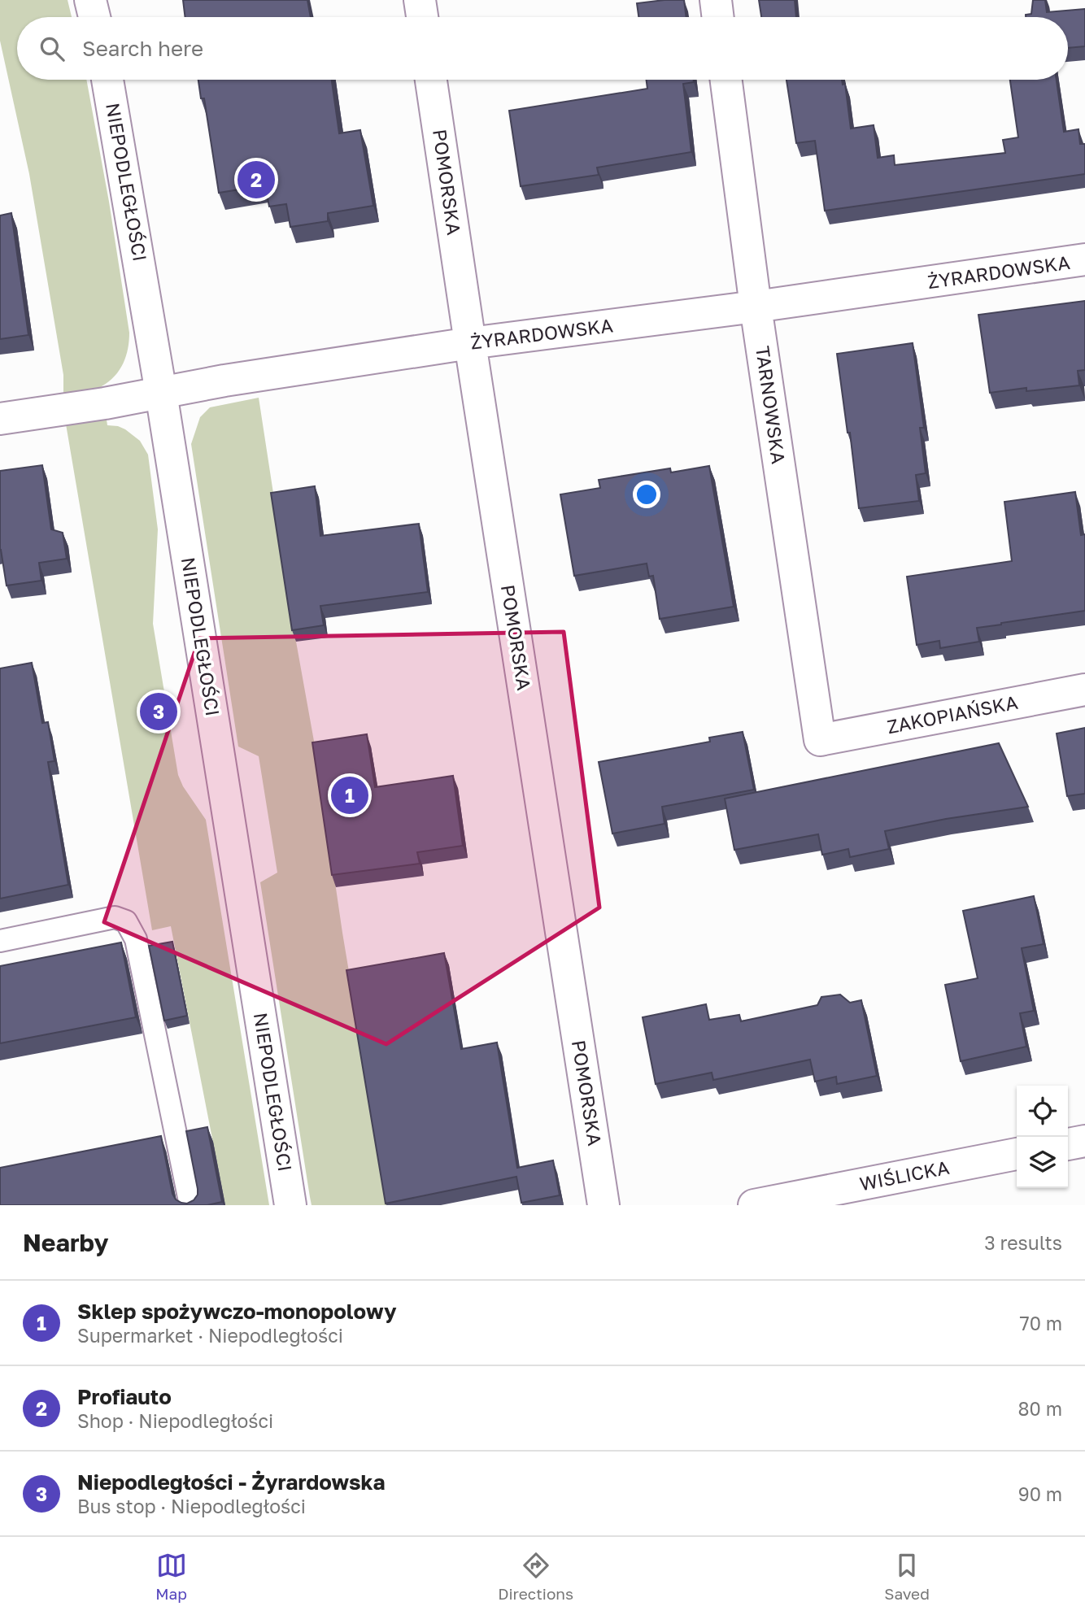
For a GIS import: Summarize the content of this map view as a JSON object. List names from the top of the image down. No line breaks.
{"streets":{"street":["NIEPODLEGŁOŚCI","POMORSKA","ŻYRARDOWSKA","TARNOWSKA","ZAKOPIAŃSKA","WIŚLICKA"]},"crossings":[["NIEPODLEGŁOŚCI","ŻYRARDOWSKA"],["POMORSKA","ŻYRARDOWSKA"],["ŻYRARDOWSKA","TARNOWSKA"],["TARNOWSKA","ZAKOPIAŃSKA"]],"page":{"search":"Search here","pins":["2","3","1"],"heading":["Nearby","3 results"],"list":[{"mark":"1","name":"Sklep spożywczo-monopolowy","note":"Supermarket · Niepodległości","value":"70 m"},{"mark":"2","name":"Profiauto","note":"Shop · Niepodległości","value":"80 m"},{"mark":"3","name":"Niepodległości - Żyrardowska","note":"Bus stop · Niepodległości","value":"90 m"}],"nav":["Map","Directions","Saved"]}}
